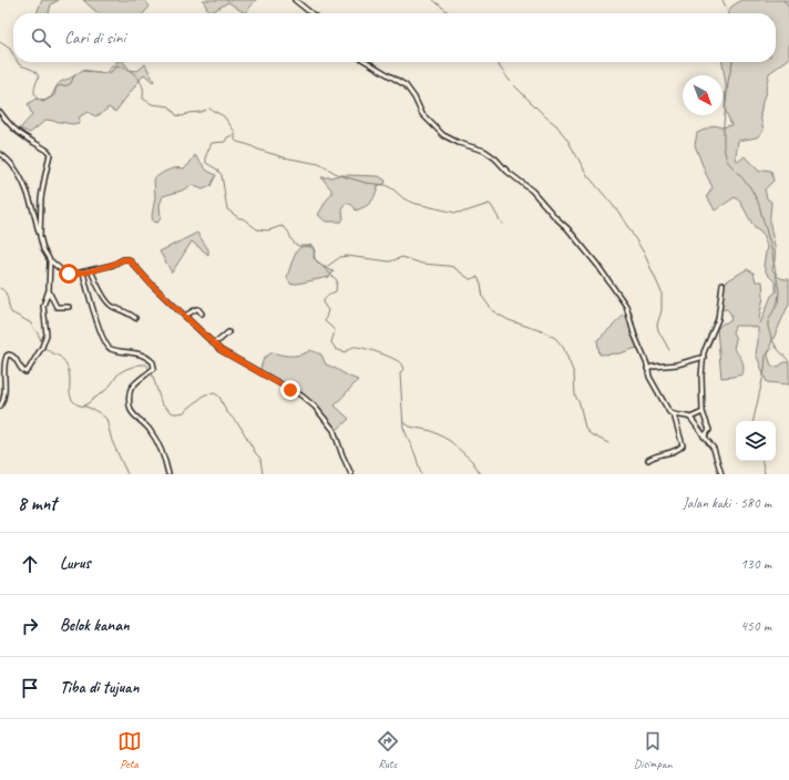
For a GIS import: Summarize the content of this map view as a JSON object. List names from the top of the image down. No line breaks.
{"north":"bottom right","page":{"search":"Cari di sini","heading":["8 mnt","Jalan kaki · 580 m"],"list":[["Lurus","130 m"],["Belok kanan","450 m"],"Tiba di tujuan"],"nav":["Peta","Rute","Disimpan"]}}
